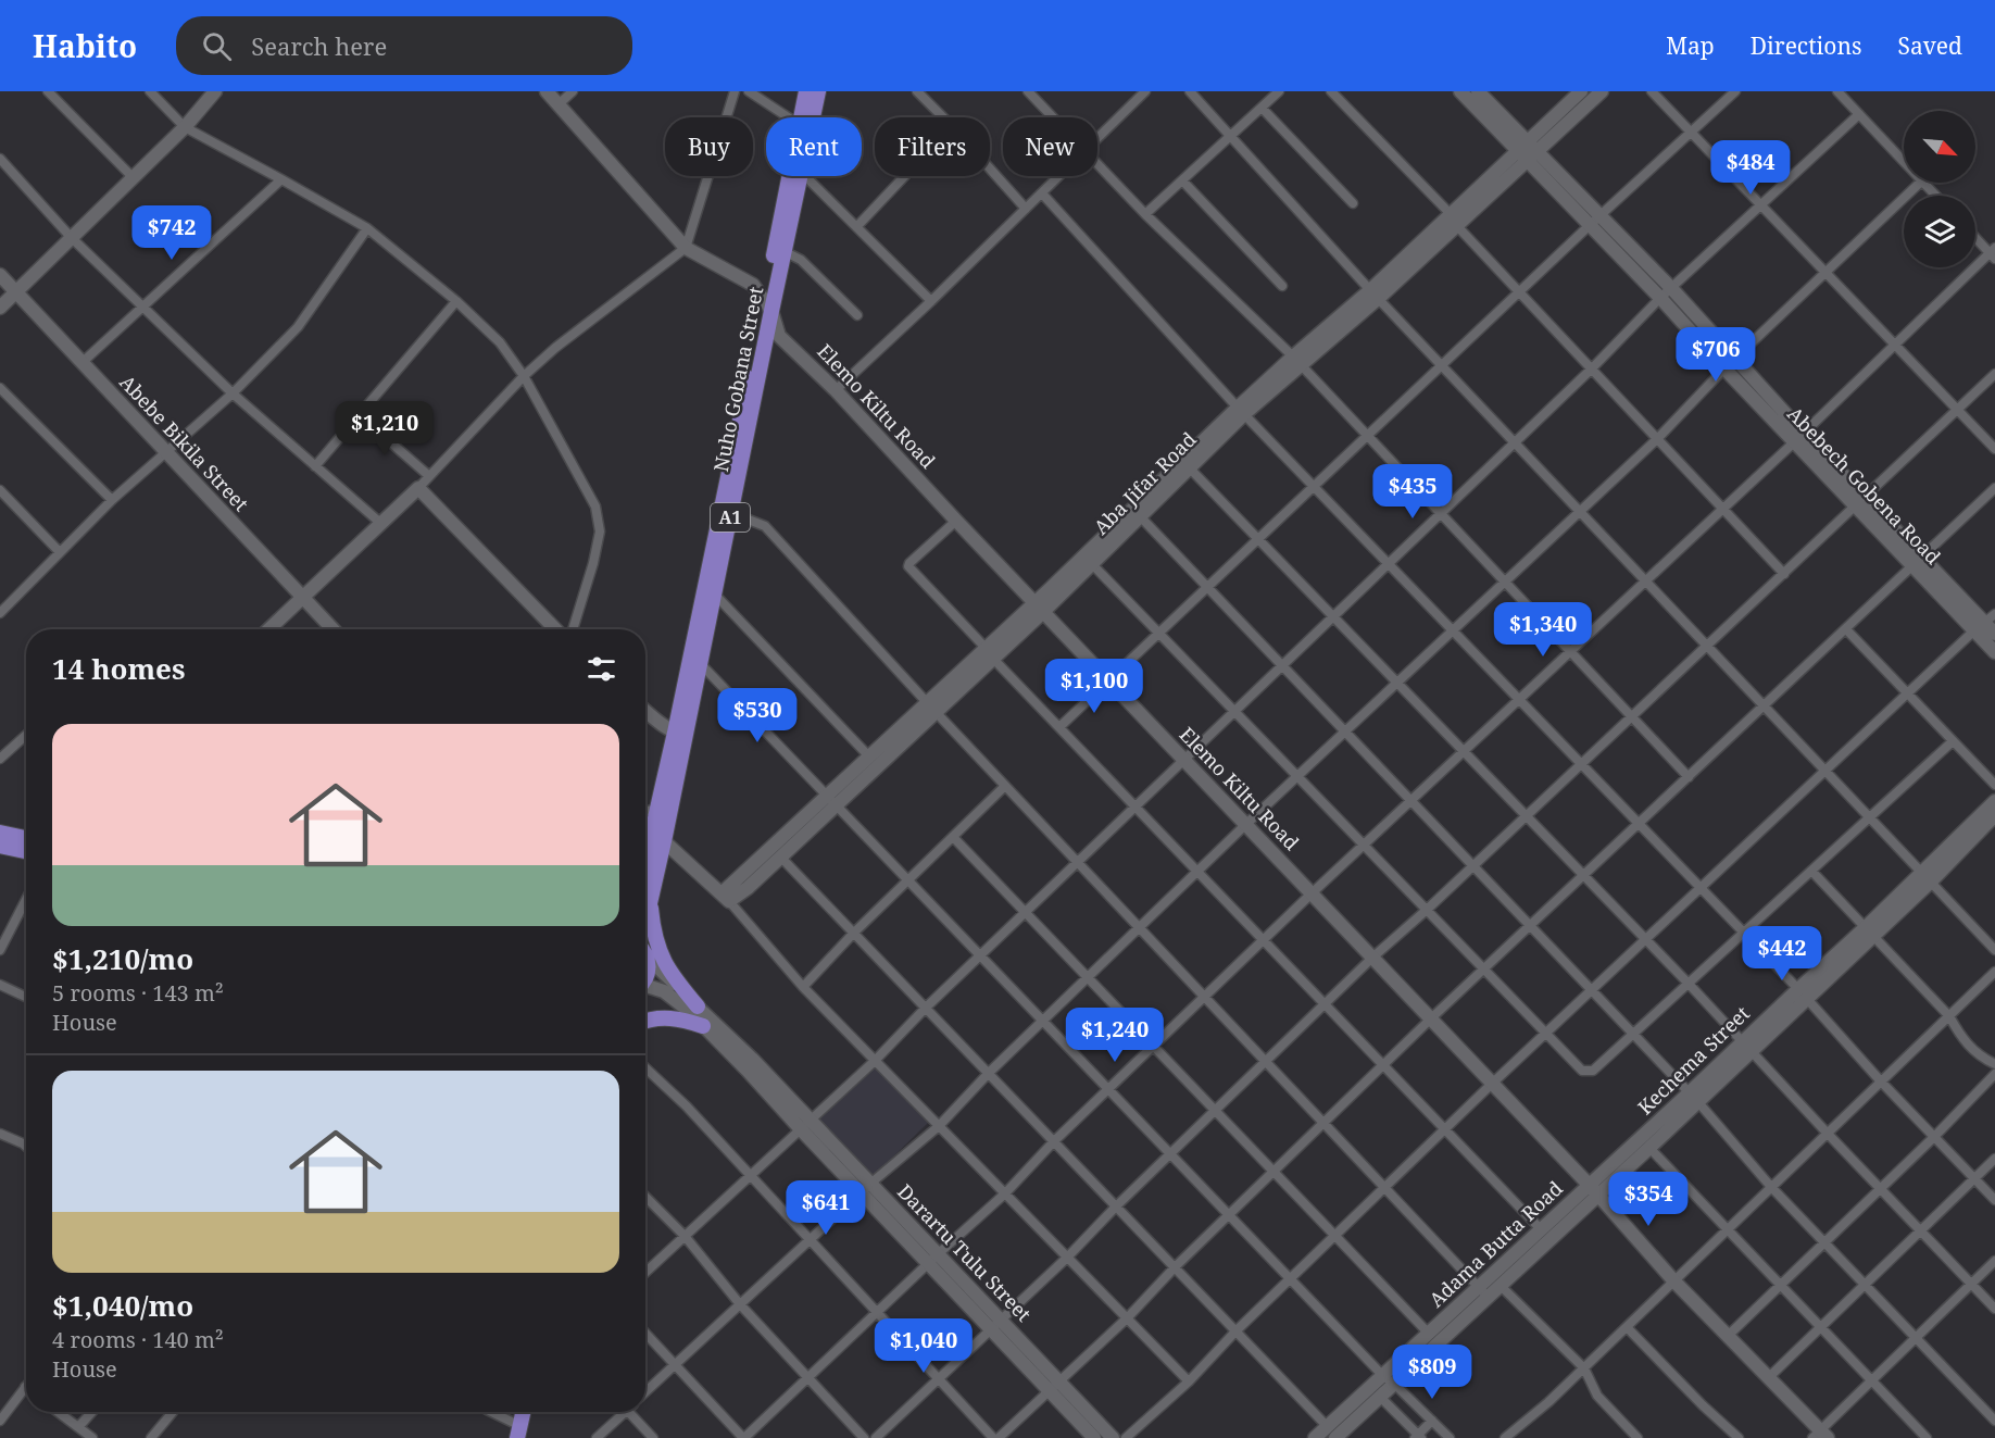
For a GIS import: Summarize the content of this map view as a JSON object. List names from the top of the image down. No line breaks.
{"streets":{"main road":["Nuho Gobana Street","A1"],"street":["Elemo Kiltu Road","Abebe Bikila Street","Aba Jifar Road","Abebech Gobena Road","Kechema Street","Adama Butta Road","Darartu Tulu Street"]},"crossings":[["Nuho Gobana Street","Elemo Kiltu Road"],["Elemo Kiltu Road","Aba Jifar Road"],["Elemo Kiltu Road","Kechema Street"],["Elemo Kiltu Road","Adama Butta Road"],["Aba Jifar Road","Abebech Gobena Road"],["Kechema Street","Adama Butta Road"]],"north":"bottom right","page":{"header":"Habito","search":"Search here","nav":["Map","Directions","Saved"],"chip":["Buy","Rent","Filters","New"],"price":["$484","$742","$706","$1,210","$435","$1,340","$1,100","$530","$442","$1,240","$354","$641","$1,040","$809"],"heading":"14 homes","list":[{"name":"$1,210/mo","note":"5 rooms · 143 m² · House"},{"name":"$1,040/mo","note":"4 rooms · 140 m² · House"}]}}
